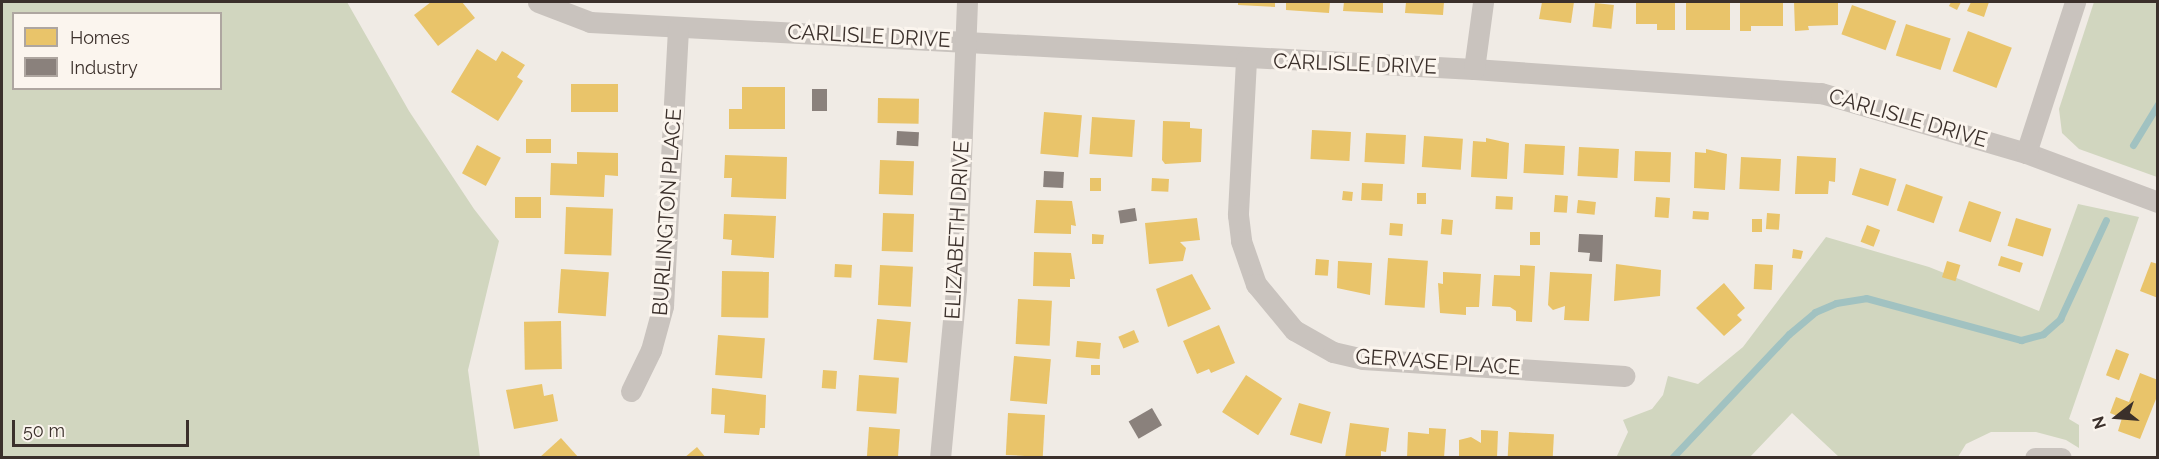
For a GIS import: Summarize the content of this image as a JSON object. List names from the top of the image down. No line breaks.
{"streets":{"street":["CARLISLE DRIVE","BURLINGTON PLACE","ELIZABETH DRIVE","GERVASE PLACE"]},"crossings":[["CARLISLE DRIVE","BURLINGTON PLACE"],["CARLISLE DRIVE","ELIZABETH DRIVE"],["CARLISLE DRIVE","GERVASE PLACE"]],"legend":["Homes","Industry"],"scale_bar":"50 m","north":"left"}
